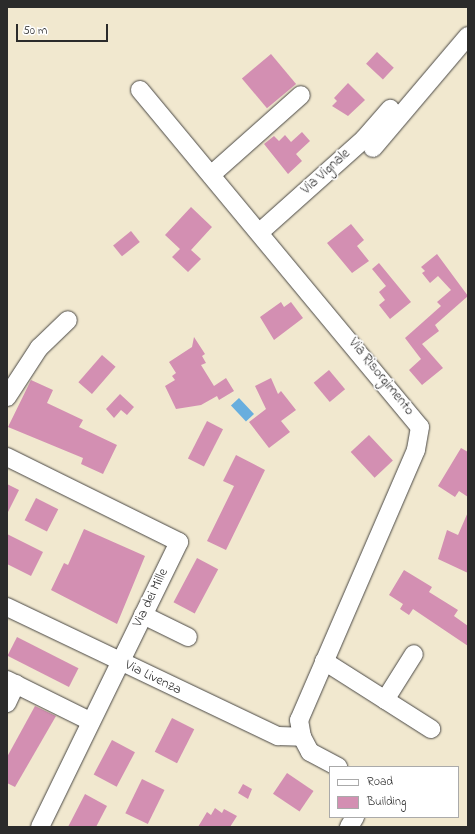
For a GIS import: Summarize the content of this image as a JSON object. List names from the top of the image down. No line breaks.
{"streets":{"street":["Via Vignale","Via Risorgimento","Via dei Mille","Via Livenza"]},"crossings":[["Via Vignale","Via Risorgimento"],["Via Risorgimento","Via Livenza"],["Via dei Mille","Via Livenza"]],"legend":["Road","Building"],"scale_bar":"50 m"}
